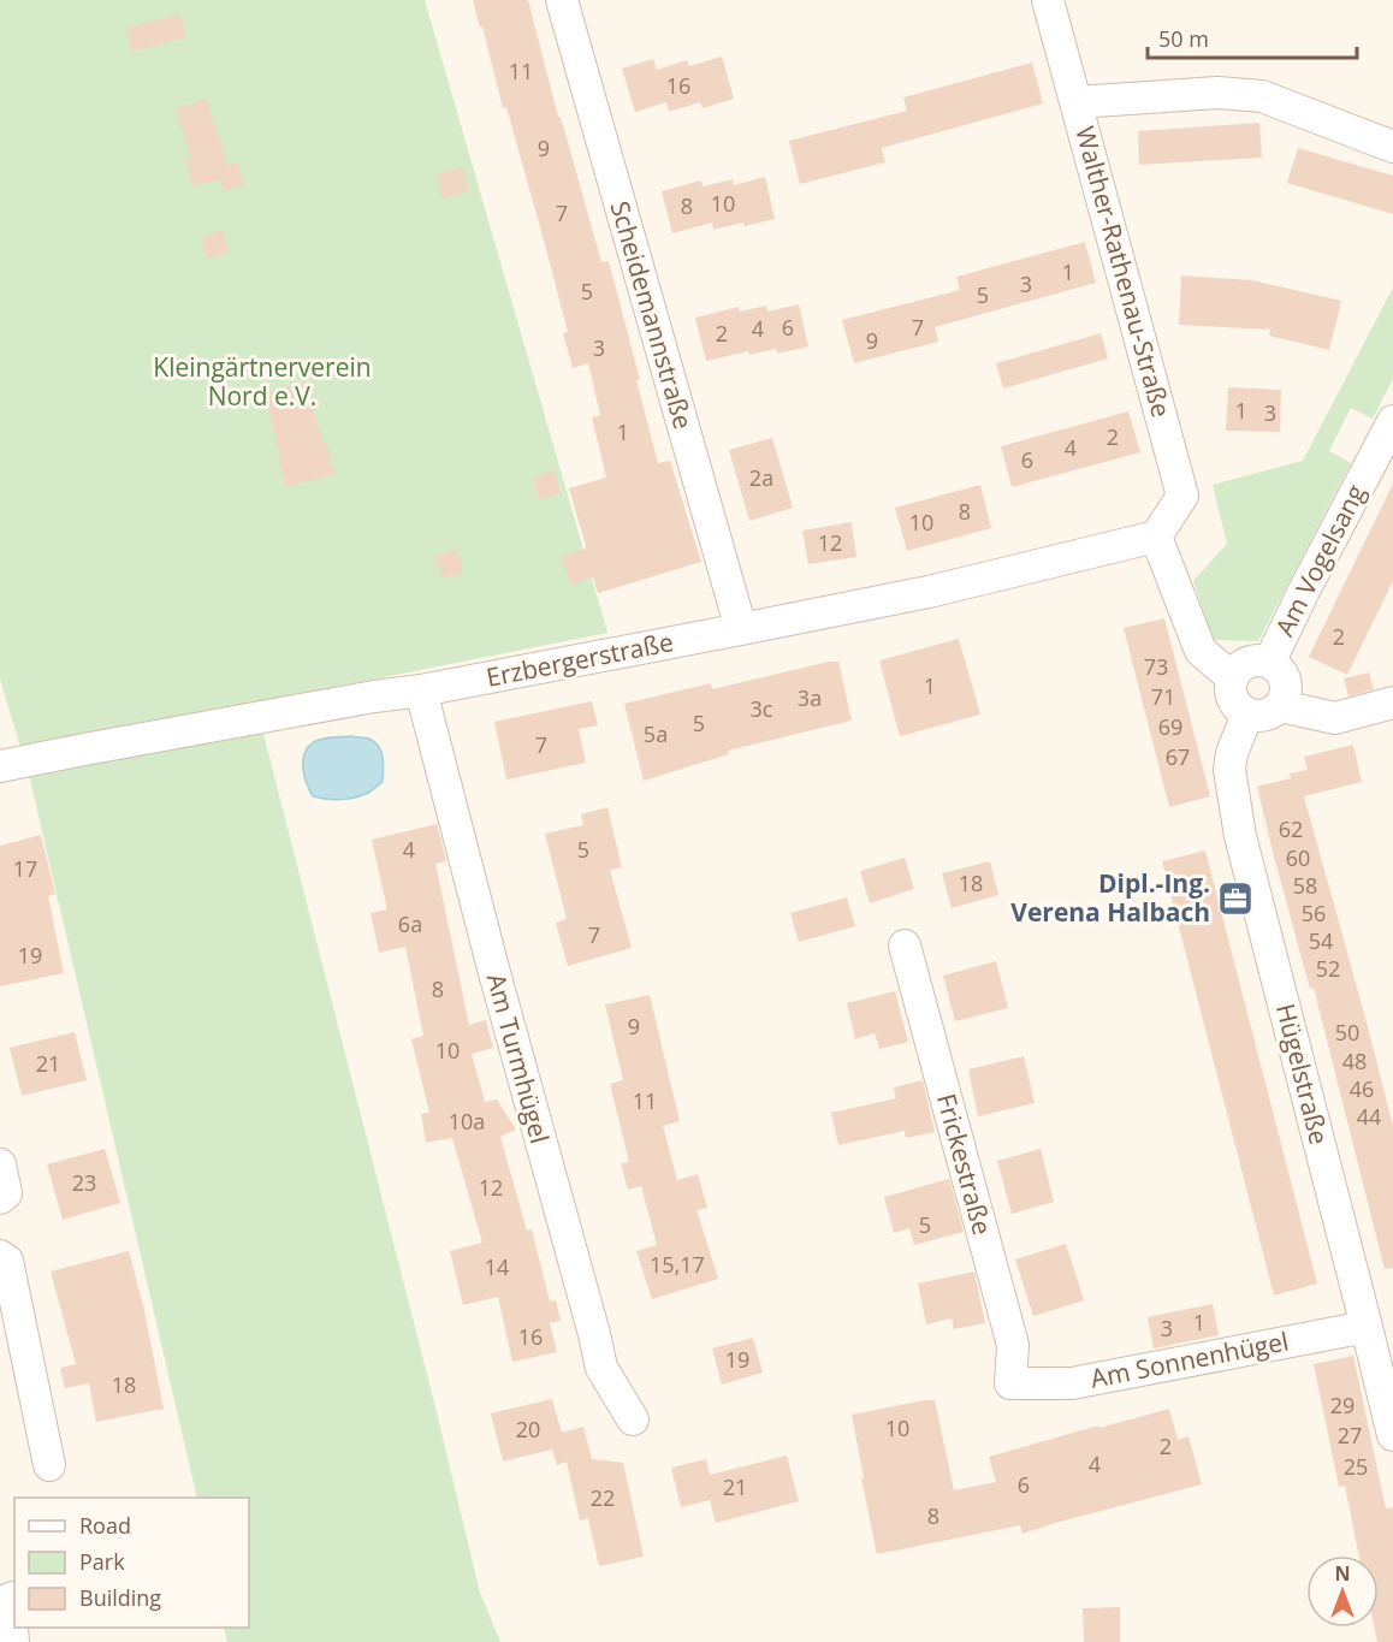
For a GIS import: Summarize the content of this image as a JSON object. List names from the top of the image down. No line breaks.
{"streets":{"street":["Walther-Rathenau-Straße","Scheidemannstraße","Am Vogelsang","Erzbergerstraße","Am Turmhügel","Hügelstraße","Frickestraße","Am Sonnenhügel"]},"crossings":[["Walther-Rathenau-Straße","Erzbergerstraße"],["Scheidemannstraße","Erzbergerstraße"],["Am Vogelsang","Hügelstraße"],["Erzbergerstraße","Am Turmhügel"],["Hügelstraße","Am Sonnenhügel"],["Frickestraße","Am Sonnenhügel"]],"parks":["Kleingärtnerverein Nord e.V."],"places":{"office":["Dipl.-Ing. Verena Halbach"]},"house_numbers":["11","16","9","10","8","7","1","3","5","5","6","7","4","2","9","3","1","3","1","2","4","6","2a","8","10","12","2","73","1","71","3a","3c","5","69","5a","7","67","62","4","5","60","17","18","58","56","6a","7","54","19","52","8","9","50","10","48","21","46","11","44","10a","23","12","5","15,17","14","1","3","16","19","18","29","10","20","27","2","4","25","6","21","22","8"],"legend":["Road","Park","Building"],"scale_bar":"50 m","north":"top"}
